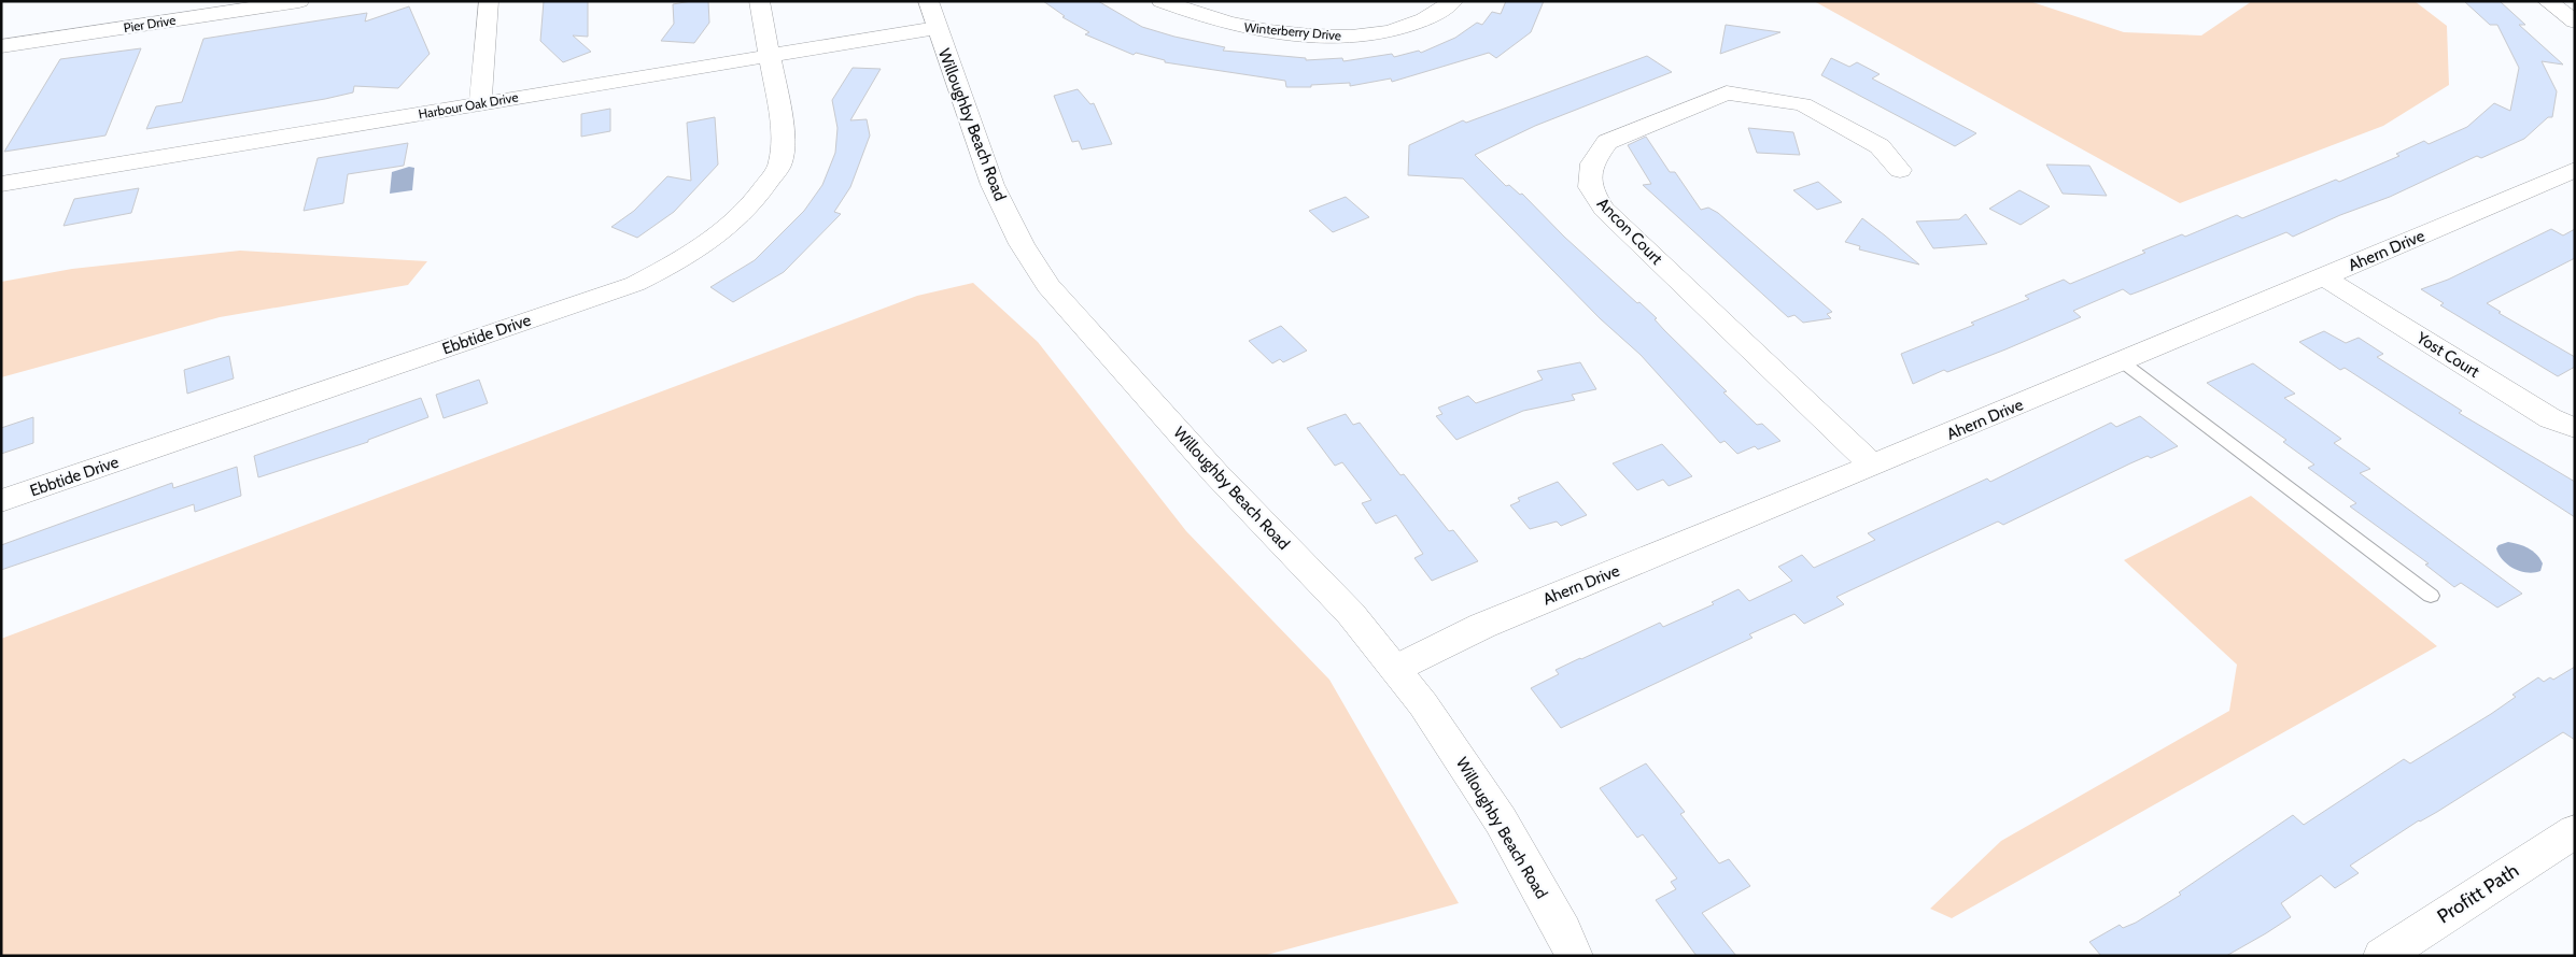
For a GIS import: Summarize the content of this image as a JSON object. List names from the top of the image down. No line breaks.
{"streets":{"street":["Pier Drive","Winterberry Drive","Harbour Oak Drive","Willoughby Beach Road","Ancon Court","Ahern Drive","Ebbtide Drive","Yost Court","Profitt Path"]},"crossings":[["Harbour Oak Drive","Willoughby Beach Road"],["Harbour Oak Drive","Ebbtide Drive"],["Willoughby Beach Road","Ahern Drive"],["Ancon Court","Ahern Drive"],["Ahern Drive","Yost Court"]]}
